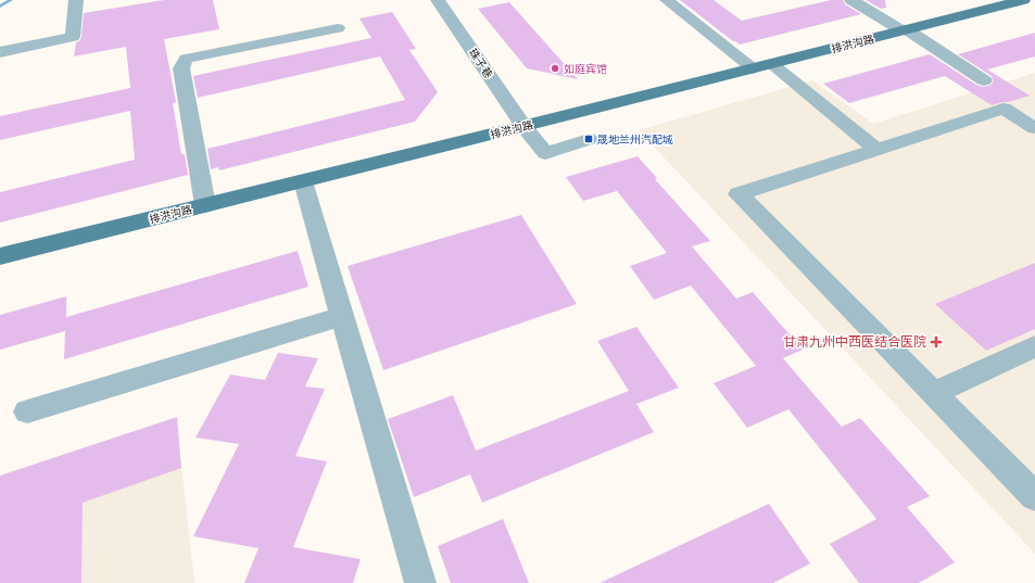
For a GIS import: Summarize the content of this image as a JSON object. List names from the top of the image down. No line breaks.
{"streets":{"main road":["排洪沟路"],"street":["珠子巷"]},"crossings":[["排洪沟路","珠子巷"]],"places":{"other":["如庭宾馆"],"transit":["晟地兰州汽配城"],"health":["甘肃九州中西医结合医院"]}}
